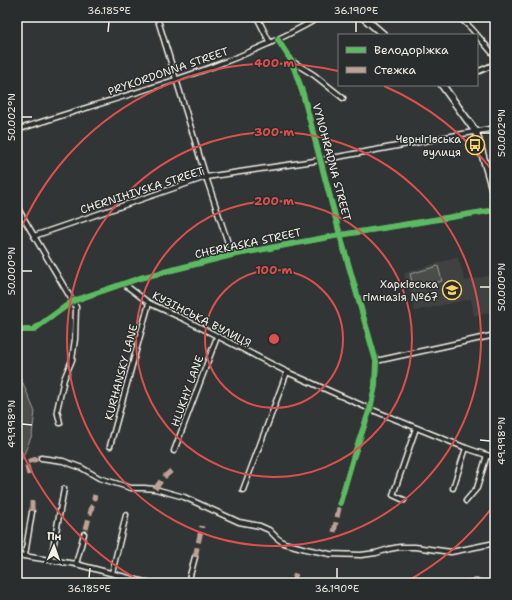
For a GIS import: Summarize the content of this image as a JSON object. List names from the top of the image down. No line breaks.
{"streets":{"street":["PRYKORDONNA STREET","VYNOHRADNA STREET","CHERNIHIVSKA STREET","CHERKASKA STREET","КУЗІНСЬКА ВУЛИЦЯ","KURHANSKY LANE","HLUKHY LANE"]},"crossings":[["PRYKORDONNA STREET","VYNOHRADNA STREET"],["VYNOHRADNA STREET","CHERNIHIVSKA STREET"],["VYNOHRADNA STREET","CHERKASKA STREET"],["VYNOHRADNA STREET","КУЗІНСЬКА ВУЛИЦЯ"],["CHERKASKA STREET","КУЗІНСЬКА ВУЛИЦЯ"],["КУЗІНСЬКА ВУЛИЦЯ","KURHANSKY LANE"],["КУЗІНСЬКА ВУЛИЦЯ","HLUKHY LANE"]],"places":{"bus stop":["Чернігівська вулиця"],"school or university":["Харківська гімназія №67"]},"legend":["Велодоріжка","Стежка"],"north":"top","coordinates":["36.185°E","36.190°E","50.002°N","50.000°N","49.998°N"],"rings":["400 m","300 m","200 m","100 m"]}
